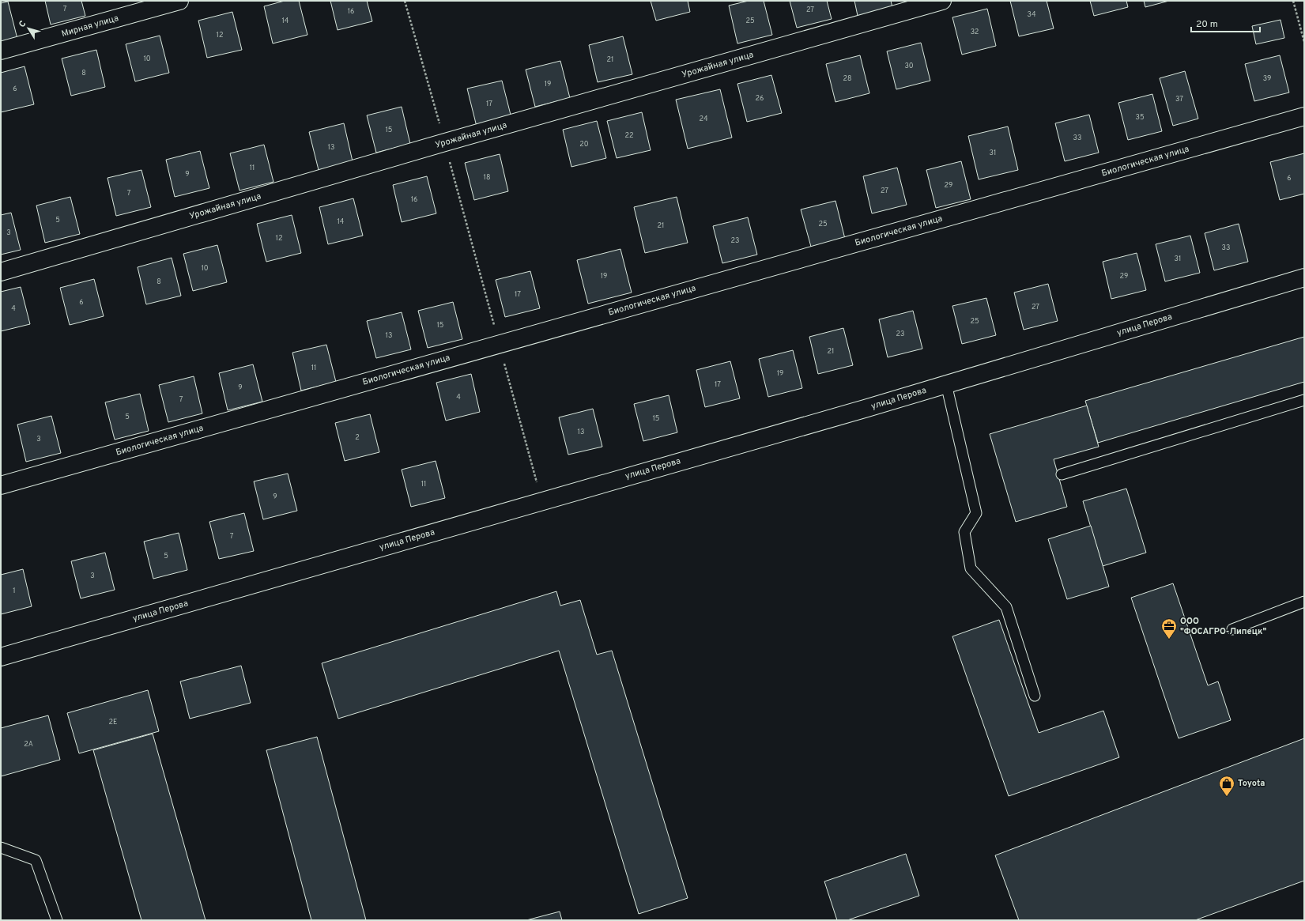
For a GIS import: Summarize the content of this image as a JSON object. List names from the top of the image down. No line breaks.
{"streets":{"street":["Мирная улица","Урожайная улица","Биологическая улица","улица Перова"]},"places":{"office":["ООО \"ФОСАГРО-Липецк\""],"shop":["Toyota"]},"house_numbers":["7","27","16","34","14","25","32","12","10","21","30","8","28","39","19","6","26","37","17","35","24","15","22","33","20","13","31","11","9","18","6","29","27","7","16","5","14","25","21","3","12","23","33","31","10","19","29","8","17","6","27","4","25","15","23","13","21","11","19","17","9","4","7","5","15","13","2","3","11","9","7","5","3","1","2Е","2А"],"scale_bar":"20 m","north":"top left"}
